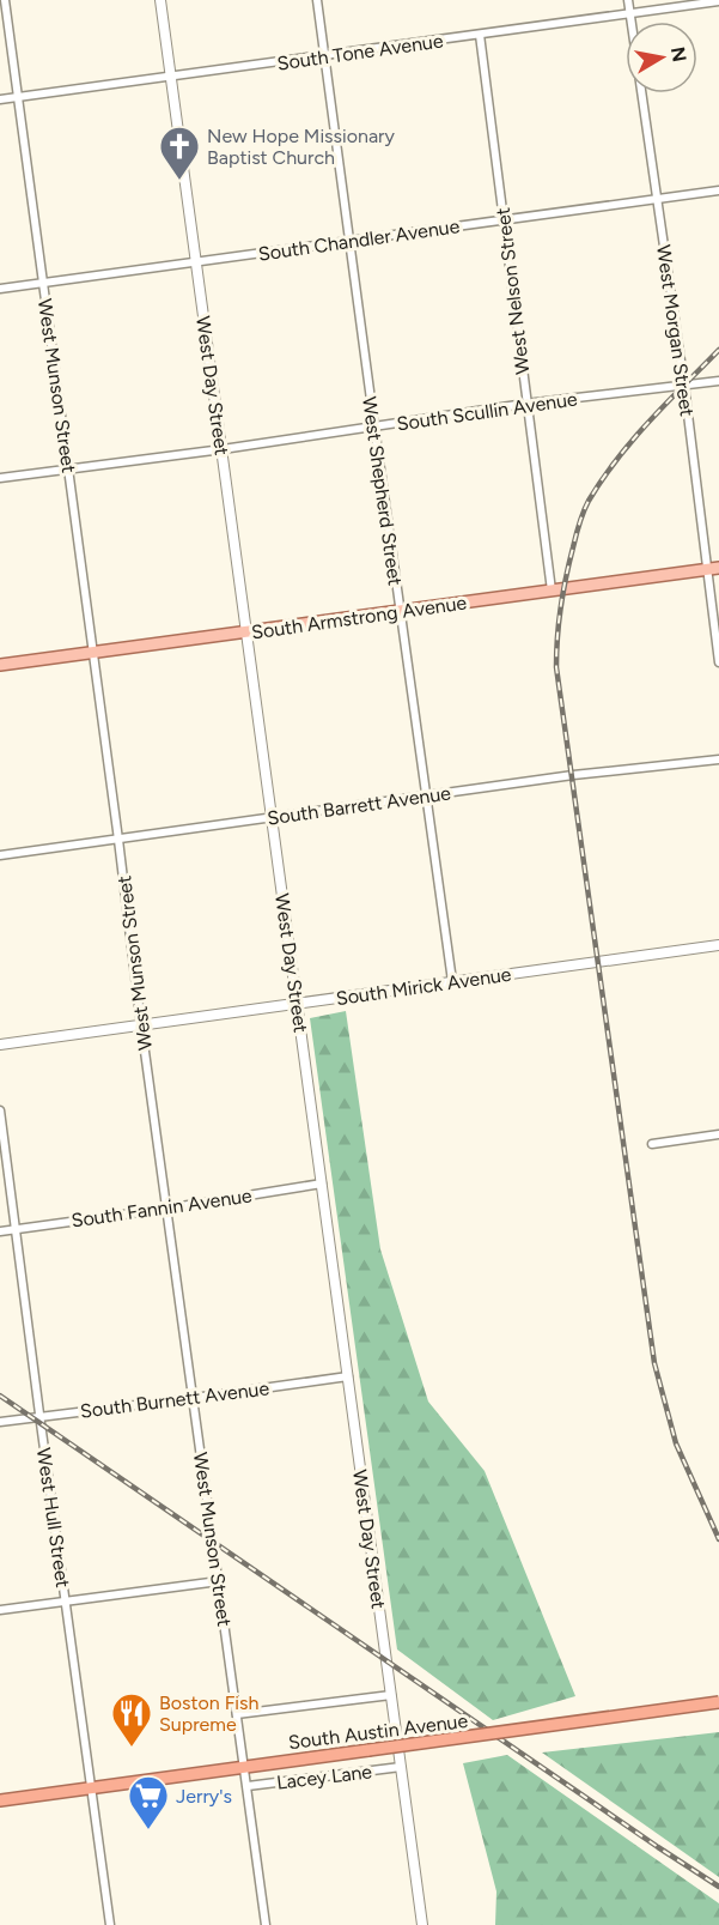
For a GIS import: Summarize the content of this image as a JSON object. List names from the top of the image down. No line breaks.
{"streets":{"highway":["South Austin Avenue"],"main road":["South Armstrong Avenue"],"street":["South Tone Avenue","South Chandler Avenue","West Nelson Street","West Morgan Street","West Munson Street","West Day Street","South Scullin Avenue","West Shepherd Street","South Barrett Avenue","South Mirick Avenue","South Fannin Avenue","South Burnett Avenue","West Hull Street","Lacey Lane"]},"crossings":[["South Tone Avenue","West Nelson Street"],["South Tone Avenue","West Morgan Street"],["South Tone Avenue","West Munson Street"],["South Tone Avenue","West Day Street"],["South Tone Avenue","West Shepherd Street"],["South Chandler Avenue","West Nelson Street"],["South Chandler Avenue","West Morgan Street"],["South Chandler Avenue","West Munson Street"],["South Chandler Avenue","West Day Street"],["South Chandler Avenue","West Shepherd Street"],["West Nelson Street","South Scullin Avenue"],["West Nelson Street","South Armstrong Avenue"],["West Morgan Street","South Scullin Avenue"],["West Morgan Street","South Armstrong Avenue"],["West Munson Street","South Scullin Avenue"],["West Munson Street","South Armstrong Avenue"],["West Munson Street","South Barrett Avenue"],["West Munson Street","South Mirick Avenue"],["West Munson Street","South Fannin Avenue"],["West Munson Street","South Burnett Avenue"],["West Munson Street","South Austin Avenue"],["West Munson Street","Lacey Lane"],["West Day Street","South Scullin Avenue"],["West Day Street","South Armstrong Avenue"],["West Day Street","South Barrett Avenue"],["West Day Street","South Mirick Avenue"],["West Day Street","South Fannin Avenue"],["West Day Street","South Burnett Avenue"],["West Day Street","Lacey Lane"],["South Scullin Avenue","West Shepherd Street"],["West Shepherd Street","South Armstrong Avenue"],["West Shepherd Street","South Barrett Avenue"],["West Shepherd Street","South Mirick Avenue"],["South Fannin Avenue","West Hull Street"],["South Burnett Avenue","West Hull Street"],["West Hull Street","South Austin Avenue"]],"places":{"church":["New Hope Missionary Baptist Church"],"restaurant":["Boston Fish Supreme"],"supermarket":["Jerry's"]},"north":"right"}
